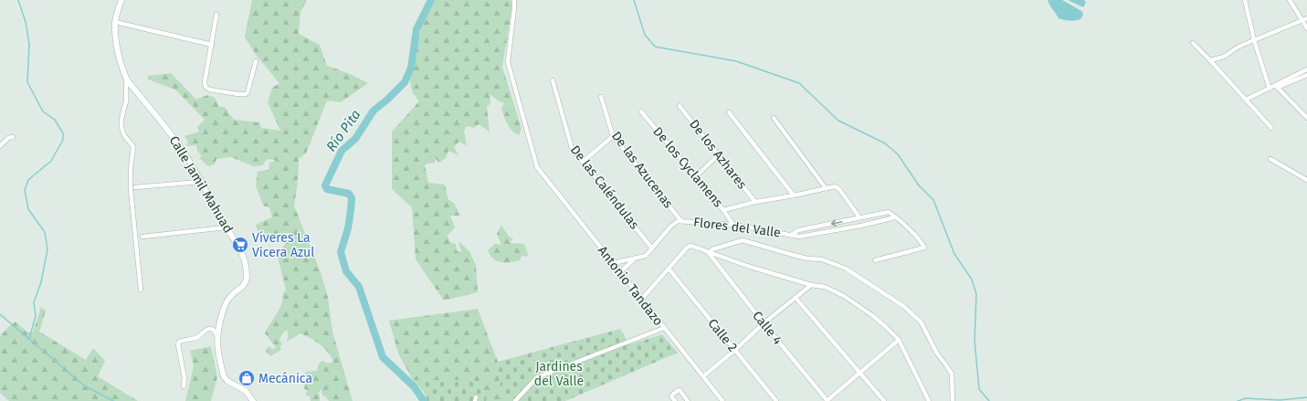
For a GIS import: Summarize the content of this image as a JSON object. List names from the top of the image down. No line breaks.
{"streets":{"street":["De los Azhares","De los Cyclamens","De las Azucenas","Calle Jamil Mahuad","De las Caléndulas","Flores del Valle","Antonio Tandazo","Calle 4","Calle 2"]},"crossings":[["De los Cyclamens","Flores del Valle"],["De las Azucenas","Flores del Valle"],["De las Caléndulas","Flores del Valle"],["Flores del Valle","Antonio Tandazo"]],"water":["Río Pita"],"parks":["Jardines del Valle"],"places":{"supermarket":["Víveres La Vicera Azul"],"shop":["Mecánica"]}}
